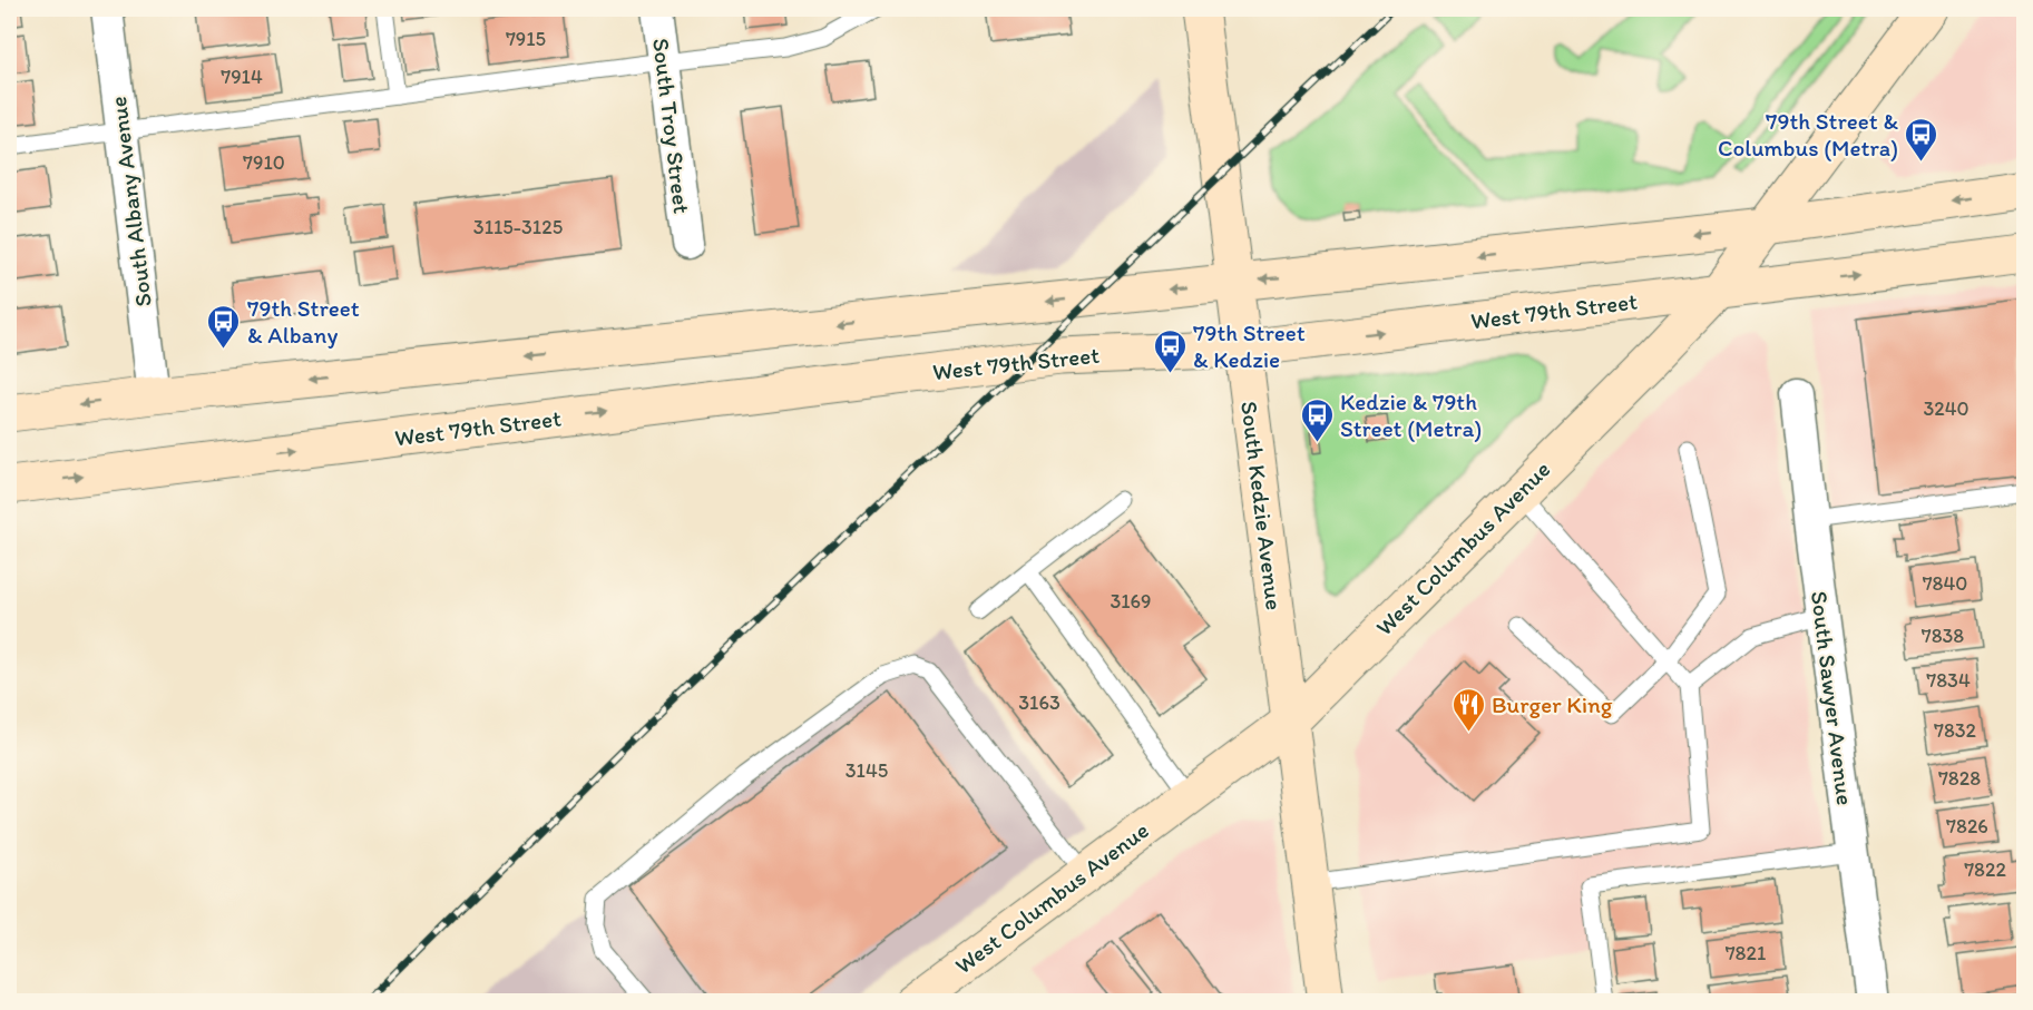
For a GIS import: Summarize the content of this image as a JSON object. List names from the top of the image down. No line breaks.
{"streets":{"main road":["West 79th Street","South Kedzie Avenue","West Columbus Avenue"],"street":["South Troy Street","South Albany Avenue","South Sawyer Avenue"]},"crossings":[["West 79th Street","South Kedzie Avenue"],["West 79th Street","West Columbus Avenue"],["South Kedzie Avenue","West Columbus Avenue"]],"places":{"bus stop":["79th Street & Columbus (Metra)","79th Street & Albany","79th Street & Kedzie","Kedzie & 79th Street (Metra)"],"restaurant":["Burger King"]},"house_numbers":["7915","7914","7910","3115-3125","3240","7840","3169","7838","7834","3163","7832","3145","7828","7826","7822","7821"]}
